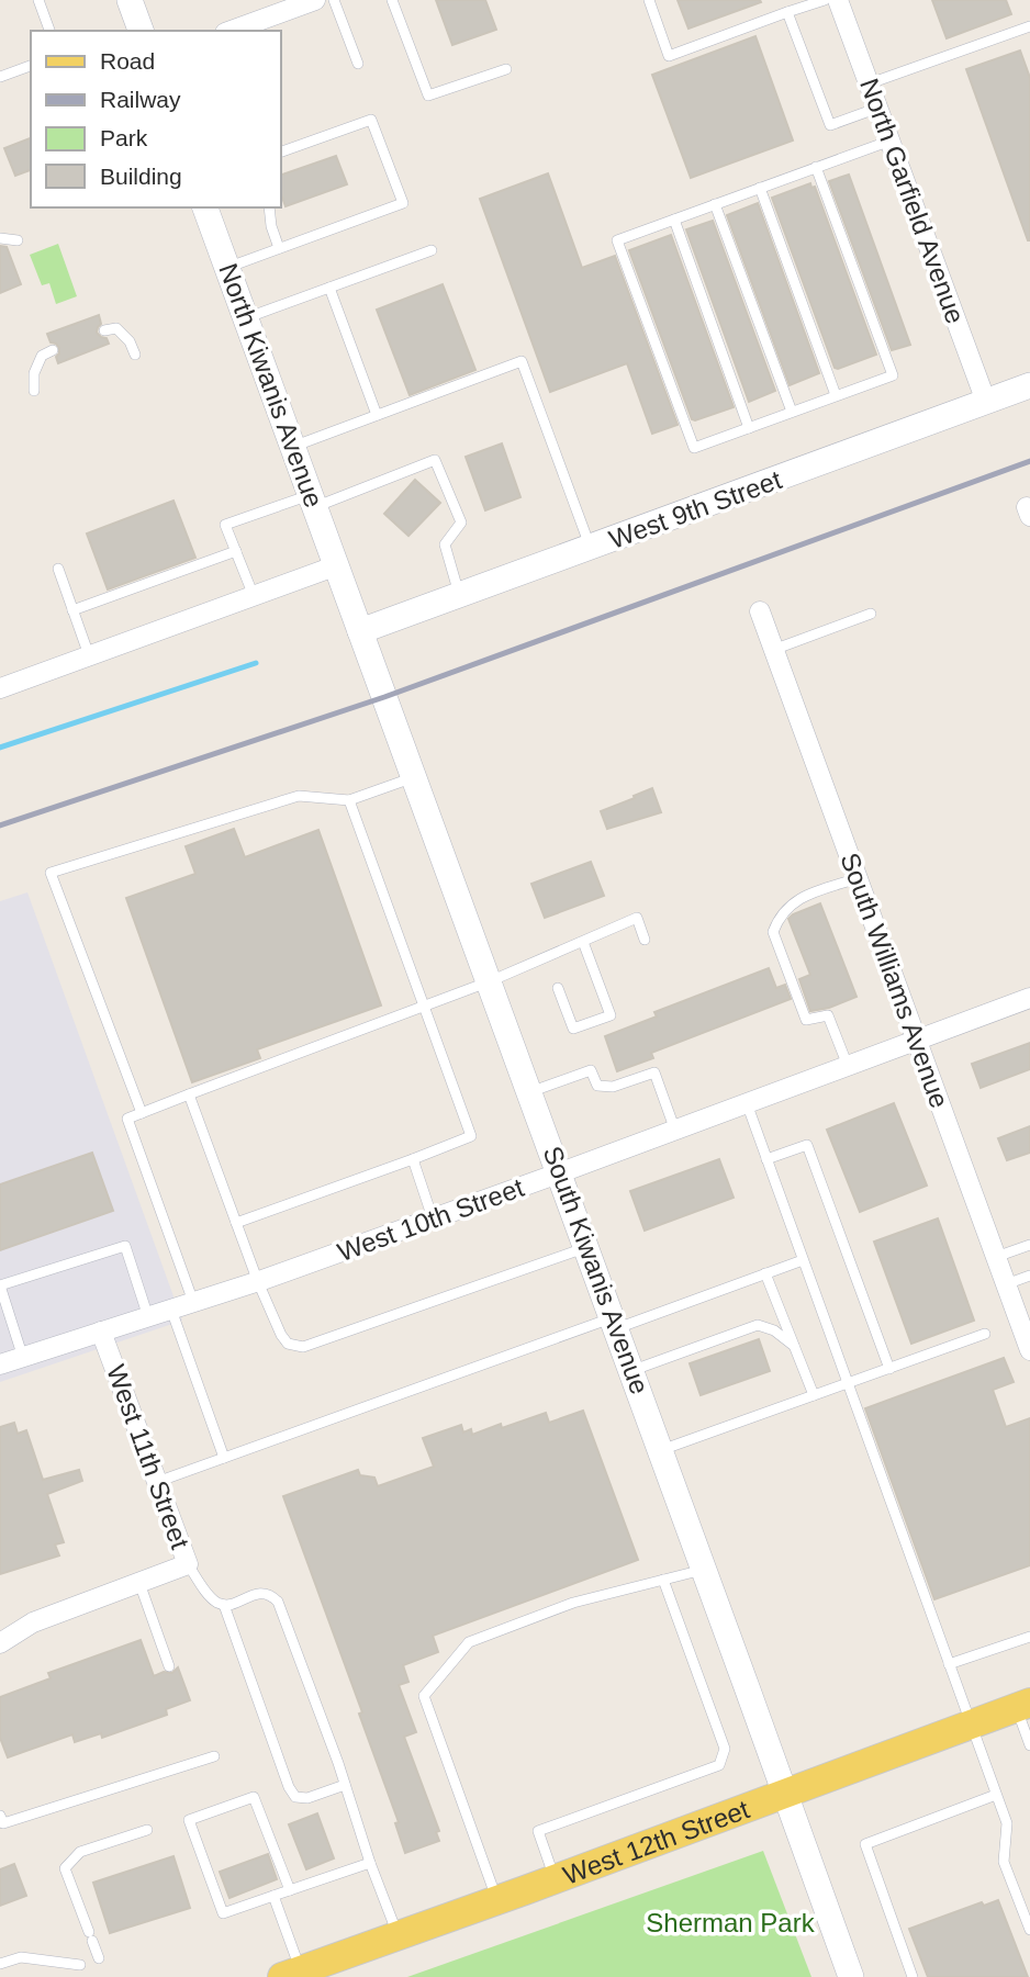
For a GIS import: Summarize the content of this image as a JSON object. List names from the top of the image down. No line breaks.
{"streets":{"main road":["North Kiwanis Avenue","West 9th Street","South Kiwanis Avenue","West 12th Street"],"street":["North Garfield Avenue","South Williams Avenue","West 10th Street","West 11th Street"]},"crossings":[["North Garfield Avenue","West 9th Street"],["North Kiwanis Avenue","South Kiwanis Avenue"],["West 9th Street","South Kiwanis Avenue"],["South Williams Avenue","West 10th Street"],["West 10th Street","South Kiwanis Avenue"],["West 10th Street","West 11th Street"],["South Kiwanis Avenue","West 12th Street"]],"parks":["Sherman Park"],"legend":["Road","Railway","Park","Building"]}
